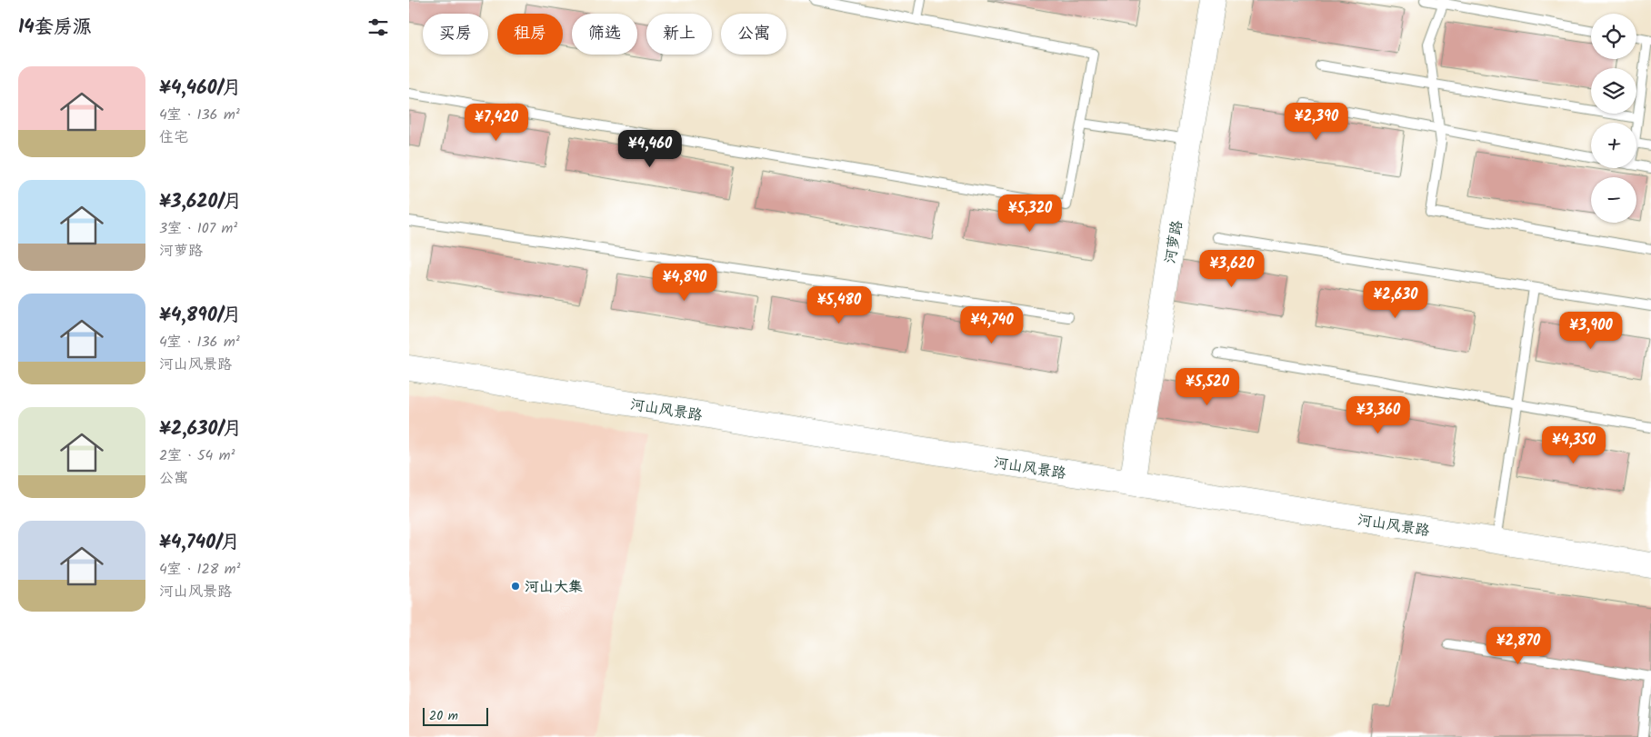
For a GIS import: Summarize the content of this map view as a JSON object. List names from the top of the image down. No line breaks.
{"streets":{"main road":["河萝路","河山风景路"]},"crossings":[["河萝路","河山风景路"]],"places":["河山大集"],"scale_bar":"20 m","page":{"heading":"14套房源","map_buttons":["+","−"],"chip":["买房","租房","筛选","新上","公寓"],"list":[{"name":"¥4,460/月","note":"4室 · 136 m² · 住宅"},{"name":"¥3,620/月","note":"3室 · 107 m² · 河萝路"},{"name":"¥4,890/月","note":"4室 · 136 m² · 河山风景路"},{"name":"¥2,630/月","note":"2室 · 54 m² · 公寓"},{"name":"¥4,740/月","note":"4室 · 128 m² · 河山风景路"}],"price":["¥2,390","¥7,420","¥4,460","¥5,320","¥3,620","¥4,890","¥2,630","¥5,480","¥4,740","¥3,900","¥5,520","¥3,360","¥4,350","¥2,870"],"scale":"20 m"}}
